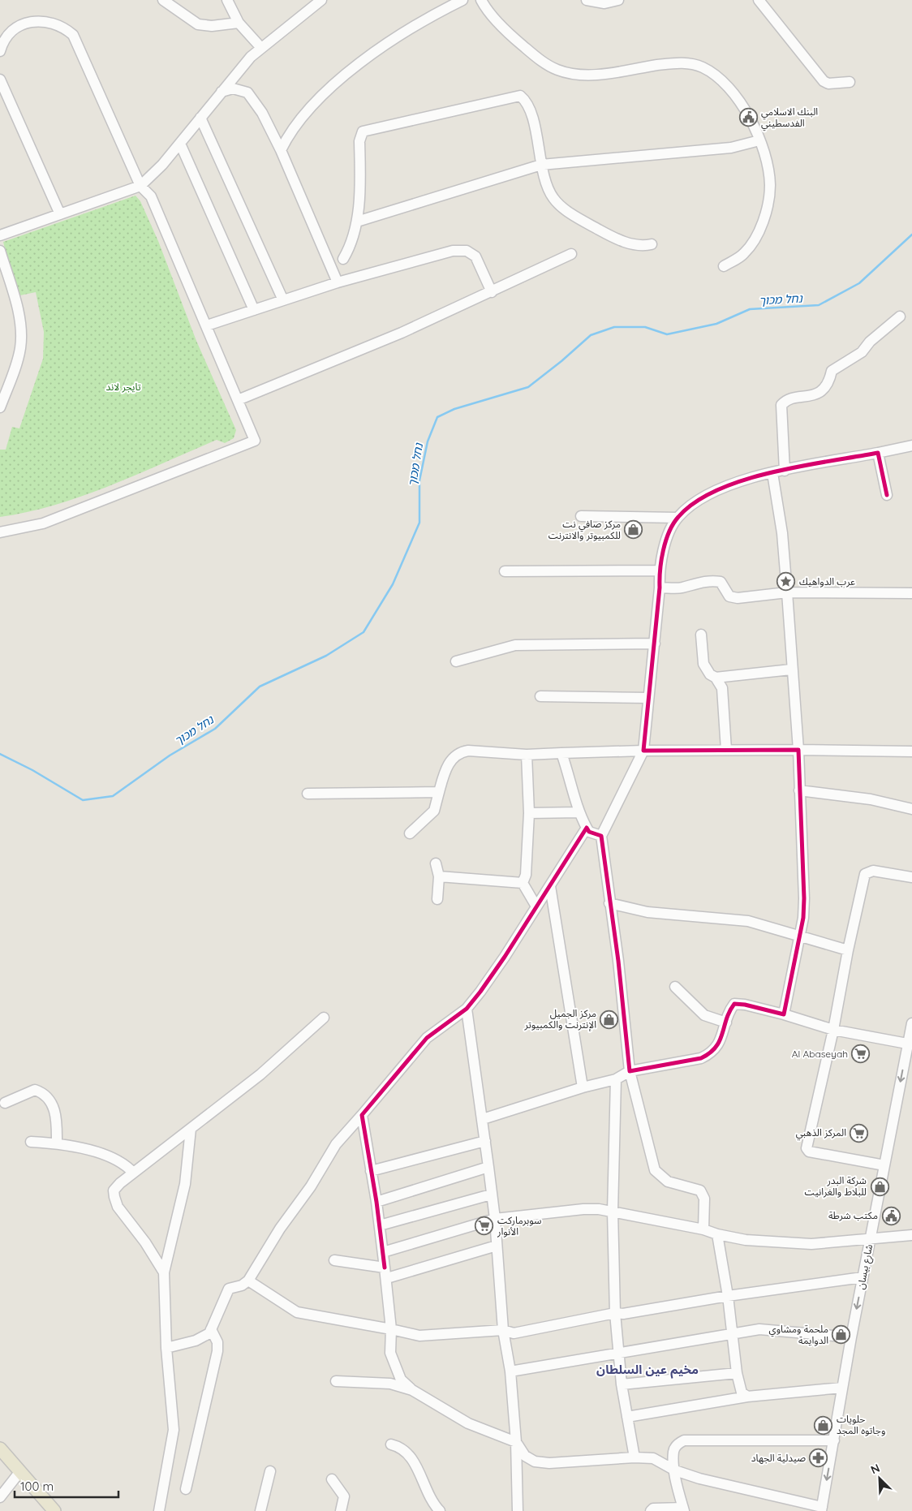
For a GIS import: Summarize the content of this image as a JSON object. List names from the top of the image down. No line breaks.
{"streets":{"street":["شارع بيسان"]},"one_way":["شارع بيسان"],"districts":["مخيم عين السلطان"],"water":["נחל מכוך"],"parks":["تايجر لاند"],"places":{"public building":["البنك الاسلامي الفدسطيني","مكتب شرطة"],"shop":["مركز صافي نت للكمبيوتر والانترنت","مركز الجميل الإنترنت والكمبيوتر","شركة البدر للبلاط والغرانيت","ملحمة ومشاوي الدوايمة","حلويات وجاتوه المجد"],"place":["عرب الدواهيك"],"supermarket":["Al Abaseyah","المركز الذهبي","سوبرماركت الأنوار"],"pharmacy":["صيدلية الجهاد"]},"scale_bar":"100 m","north":"top left"}
